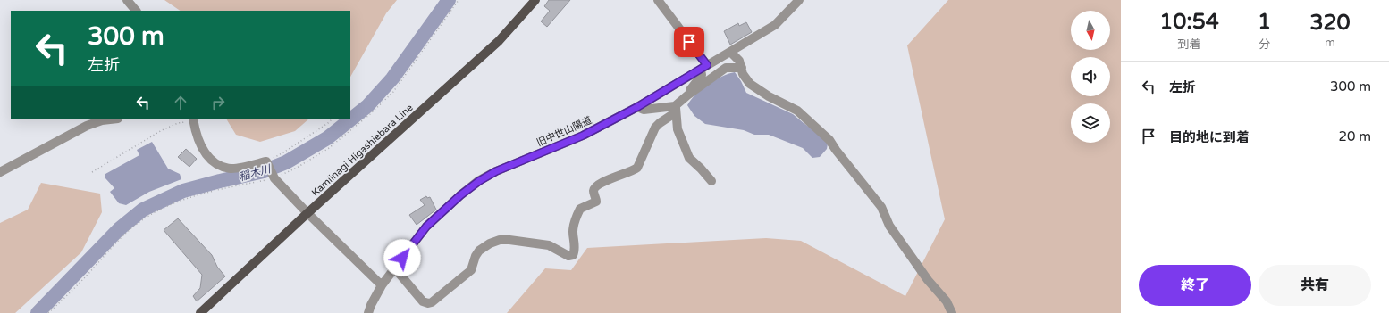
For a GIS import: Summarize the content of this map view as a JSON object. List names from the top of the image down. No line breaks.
{"streets":{"main road":["Kamiinagi Higashiebara Line"],"street":["旧中世山陽道"]},"water":["稲木川"],"north":"bottom","page":{"eta":["10:54","到着","1","分","320","m"],"turn":["300 m","左折"],"list":[{"name":"左折","value":"300 m"},{"name":"目的地に到着","value":"20 m"}],"buttons":["終了","共有"]}}
